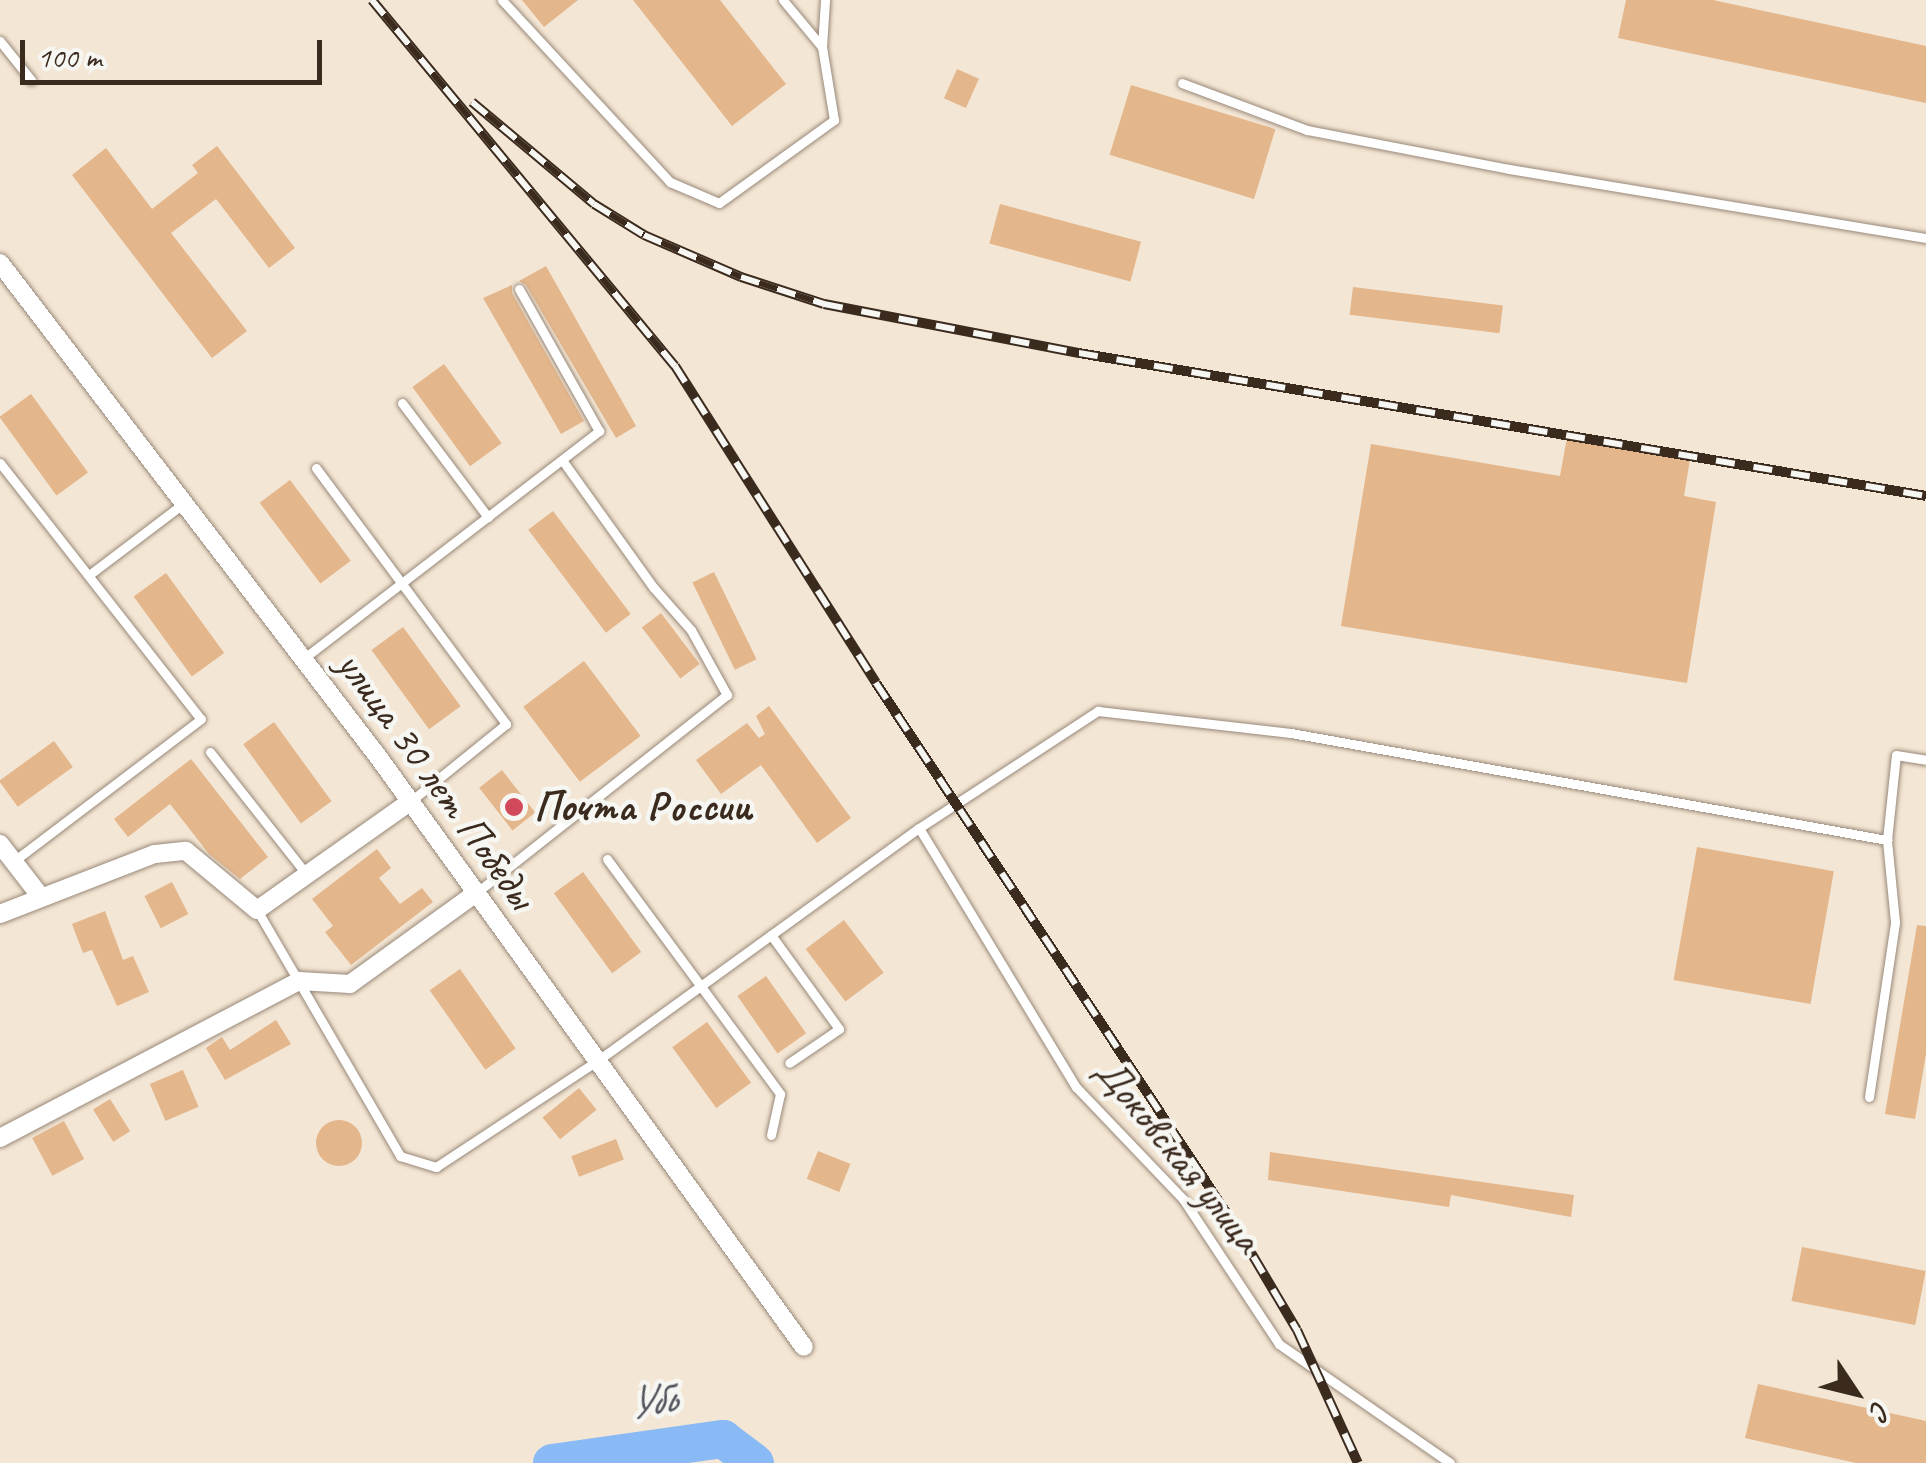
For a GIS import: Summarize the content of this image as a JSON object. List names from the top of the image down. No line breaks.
{"streets":{"street":["улица 30 лет Победы"],"lane":["Доковская улица"]},"water":["Убь"],"places":["Почта России"],"scale_bar":"100 m","north":"bottom right"}
